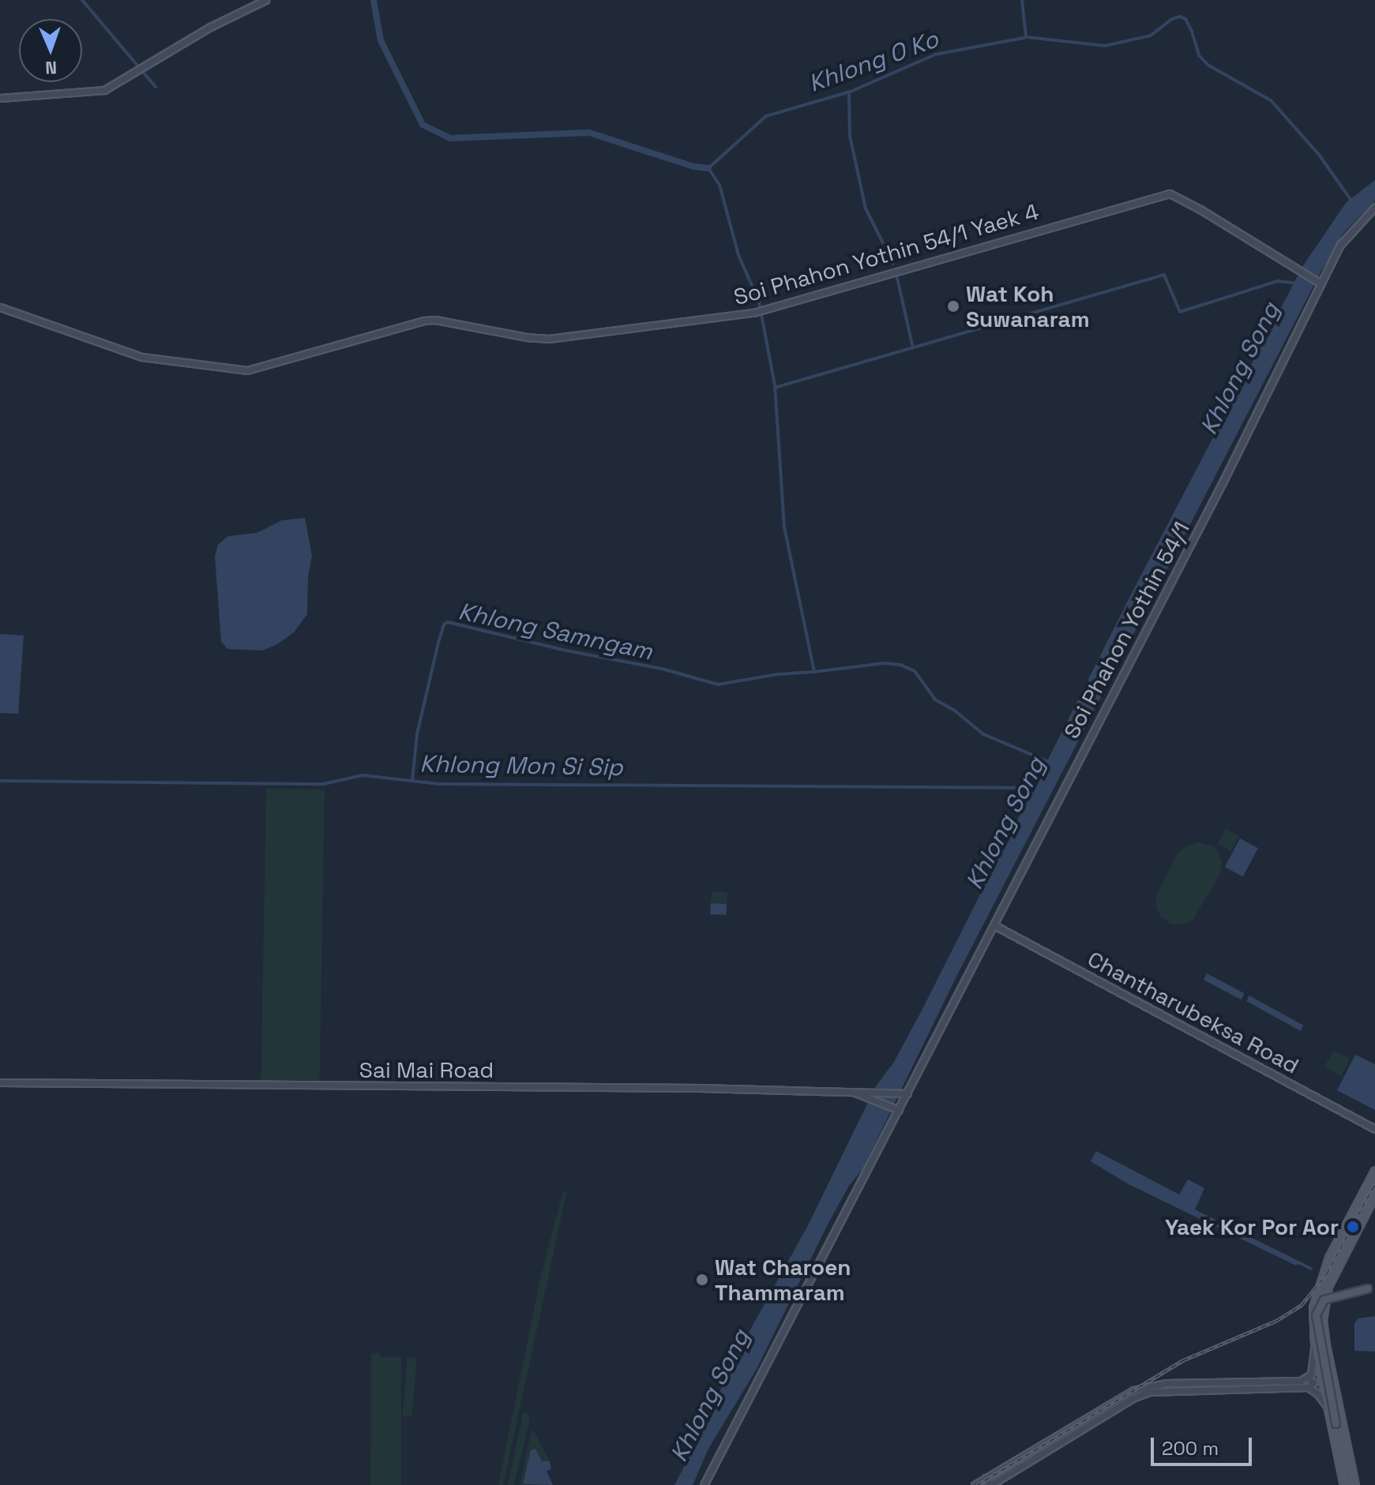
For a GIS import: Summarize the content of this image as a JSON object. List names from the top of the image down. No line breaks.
{"streets":{"street":["Soi Phahon Yothin 54/1 Yaek 4","Soi Phahon Yothin 54/1","Chantharubeksa Road","Sai Mai Road"]},"crossings":[["Soi Phahon Yothin 54/1 Yaek 4","Soi Phahon Yothin 54/1"],["Soi Phahon Yothin 54/1","Chantharubeksa Road"],["Soi Phahon Yothin 54/1","Sai Mai Road"]],"water":["Khlong O Ko","Khlong Song","Khlong Samngam","Khlong Mon Si Sip"],"places":["Wat Koh Suwanaram","Yaek Kor Por Aor","Wat Charoen Thammaram"],"scale_bar":"200 m","north":"bottom"}
